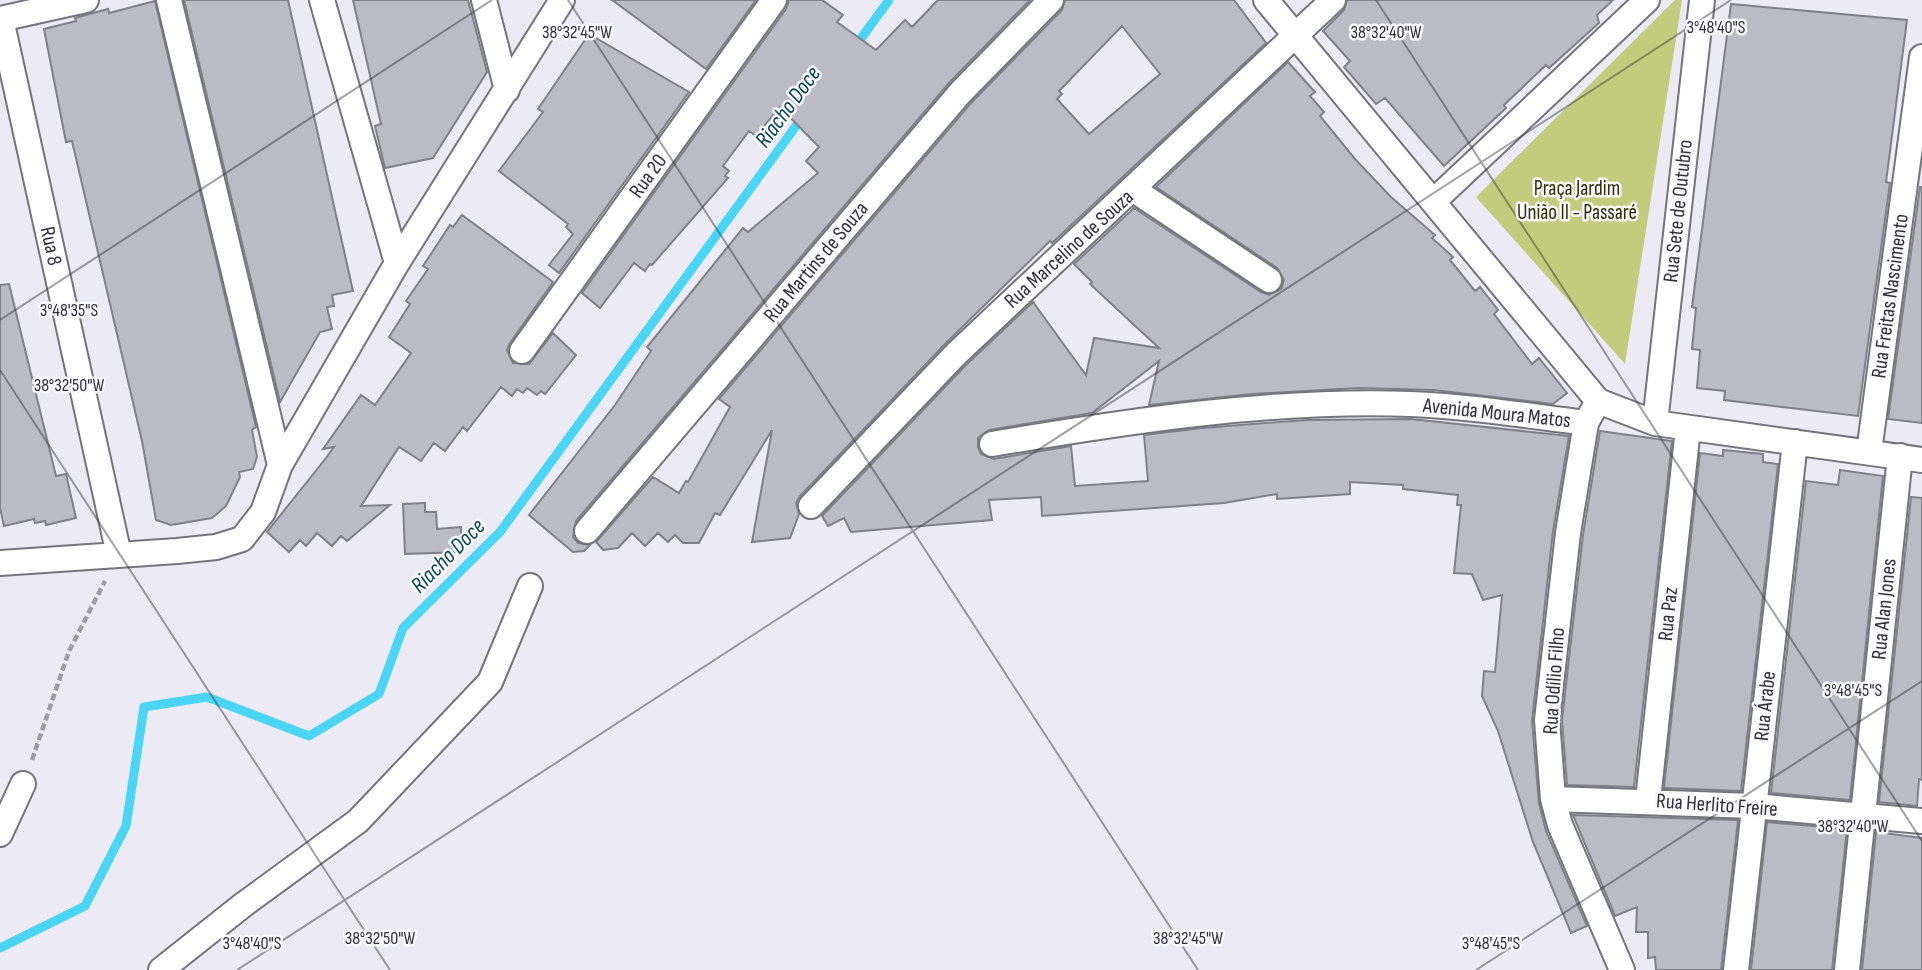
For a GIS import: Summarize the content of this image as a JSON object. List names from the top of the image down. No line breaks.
{"streets":{"street":["Rua 20","Rua Sete de Outubro","Rua 8","Rua Marcelino de Souza","Rua Martins de Souza","Rua Freitas Nascimento","Avenida Moura Matos","Rua Alan Jones","Rua Paz","Rua Odílio Filho","Rua Árabe","Rua Herlito Freire"]},"crossings":[["Rua Marcelino de Souza","Avenida Moura Matos"],["Avenida Moura Matos","Rua Odílio Filho"],["Rua Alan Jones","Rua Herlito Freire"],["Rua Paz","Rua Herlito Freire"],["Rua Odílio Filho","Rua Herlito Freire"],["Rua Árabe","Rua Herlito Freire"]],"water":["Riacho Doce"],"parks":["Praça Jardim União II - Passaré"],"coordinates":["3°48'40\"S","38°32'45\"W","38°32'40\"W","3°48'35\"S","38°32'50\"W","3°48'45\"S"]}
